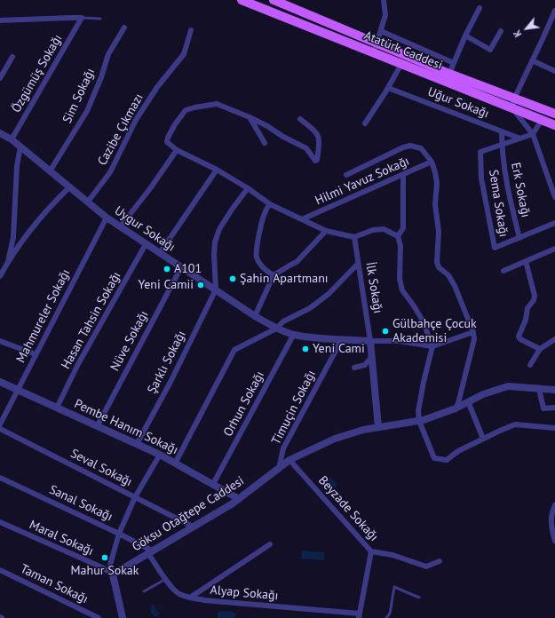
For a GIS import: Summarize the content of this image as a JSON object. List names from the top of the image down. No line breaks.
{"streets":{"main road":["Atatürk Caddesi"],"street":["Özgümüş Sokağı","Sim Sokağı","Uğur Sokağı","Cazibe Çıkmazı","Hilmi Yavuz Sokağı","Erk Sokağı","Sema Sokağı","Uygur Sokağı","İlk Sokağı","Mahmureler Sokağı","Hasan Tahsin Sokağı","Nüve Sokağı","Şarklı Sokağı","Orhun Sokağı","Timuçin Sokağı","Pembe Hanım Sokağı","Seval Sokağı","Sanal Sokağı","Beyzade Sokağı","Göksu Otağtepe Caddesi","Maral Sokağı","Taman Sokağı","Alyap Sokağı"]},"crossings":[["Özgümüş Sokağı","Uygur Sokağı"],["Sim Sokağı","Uygur Sokağı"],["Uğur Sokağı","Erk Sokağı"],["Uğur Sokağı","Sema Sokağı"],["Cazibe Çıkmazı","Uygur Sokağı"],["Erk Sokağı","Sema Sokağı"],["Uygur Sokağı","İlk Sokağı"],["Uygur Sokağı","Mahmureler Sokağı"],["Uygur Sokağı","Hasan Tahsin Sokağı"],["Uygur Sokağı","Nüve Sokağı"],["Uygur Sokağı","Şarklı Sokağı"],["Uygur Sokağı","Orhun Sokağı"],["Uygur Sokağı","Timuçin Sokağı"],["İlk Sokağı","Göksu Otağtepe Caddesi"],["Mahmureler Sokağı","Pembe Hanım Sokağı"],["Hasan Tahsin Sokağı","Pembe Hanım Sokağı"],["Nüve Sokağı","Pembe Hanım Sokağı"],["Şarklı Sokağı","Pembe Hanım Sokağı"],["Orhun Sokağı","Pembe Hanım Sokağı"],["Timuçin Sokağı","Göksu Otağtepe Caddesi"],["Pembe Hanım Sokağı","Göksu Otağtepe Caddesi"],["Seval Sokağı","Göksu Otağtepe Caddesi"],["Sanal Sokağı","Göksu Otağtepe Caddesi"],["Sanal Sokağı","Alyap Sokağı"],["Beyzade Sokağı","Göksu Otağtepe Caddesi"],["Göksu Otağtepe Caddesi","Maral Sokağı"],["Göksu Otağtepe Caddesi","Alyap Sokağı"]],"places":["A101","Şahin Apartmanı","Yeni Camii","Gülbahçe Çocuk Akademisi","Yeni Cami","Mahur Sokak"],"north":"bottom left"}
